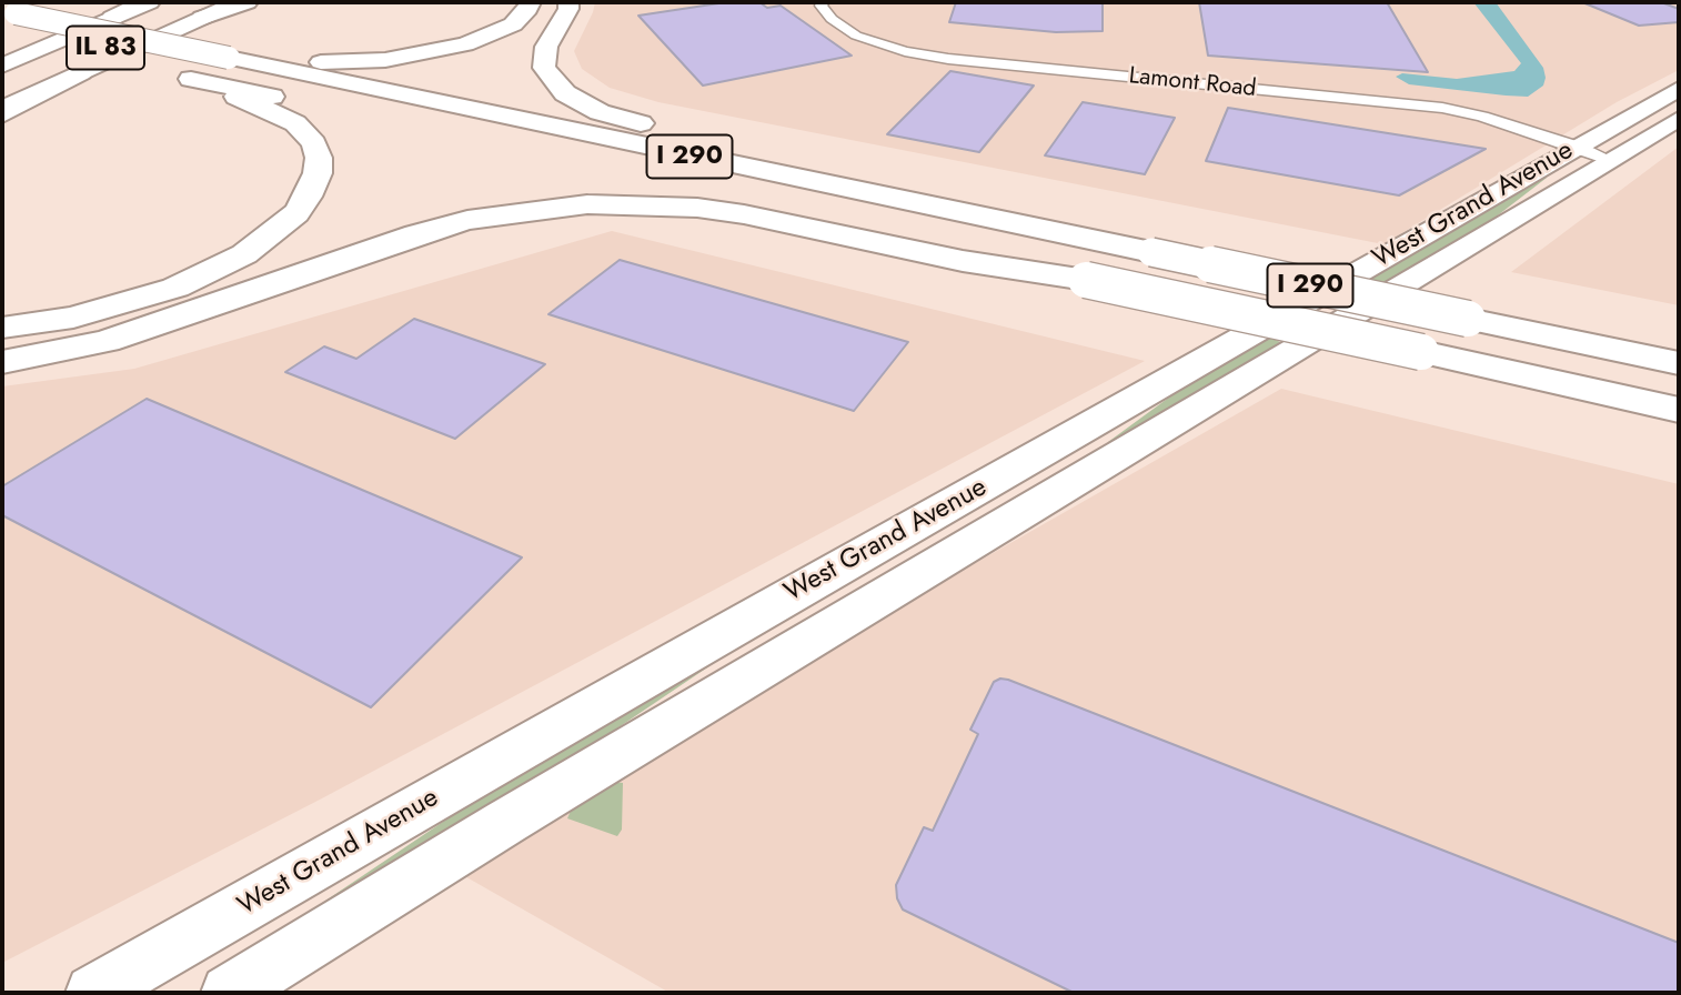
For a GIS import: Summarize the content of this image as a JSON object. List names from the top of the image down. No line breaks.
{"streets":{"highway":["IL 83","I 290"],"main road":["West Grand Avenue"],"street":["Lamont Road"]},"crossings":[["Lamont Road","West Grand Avenue"]]}
